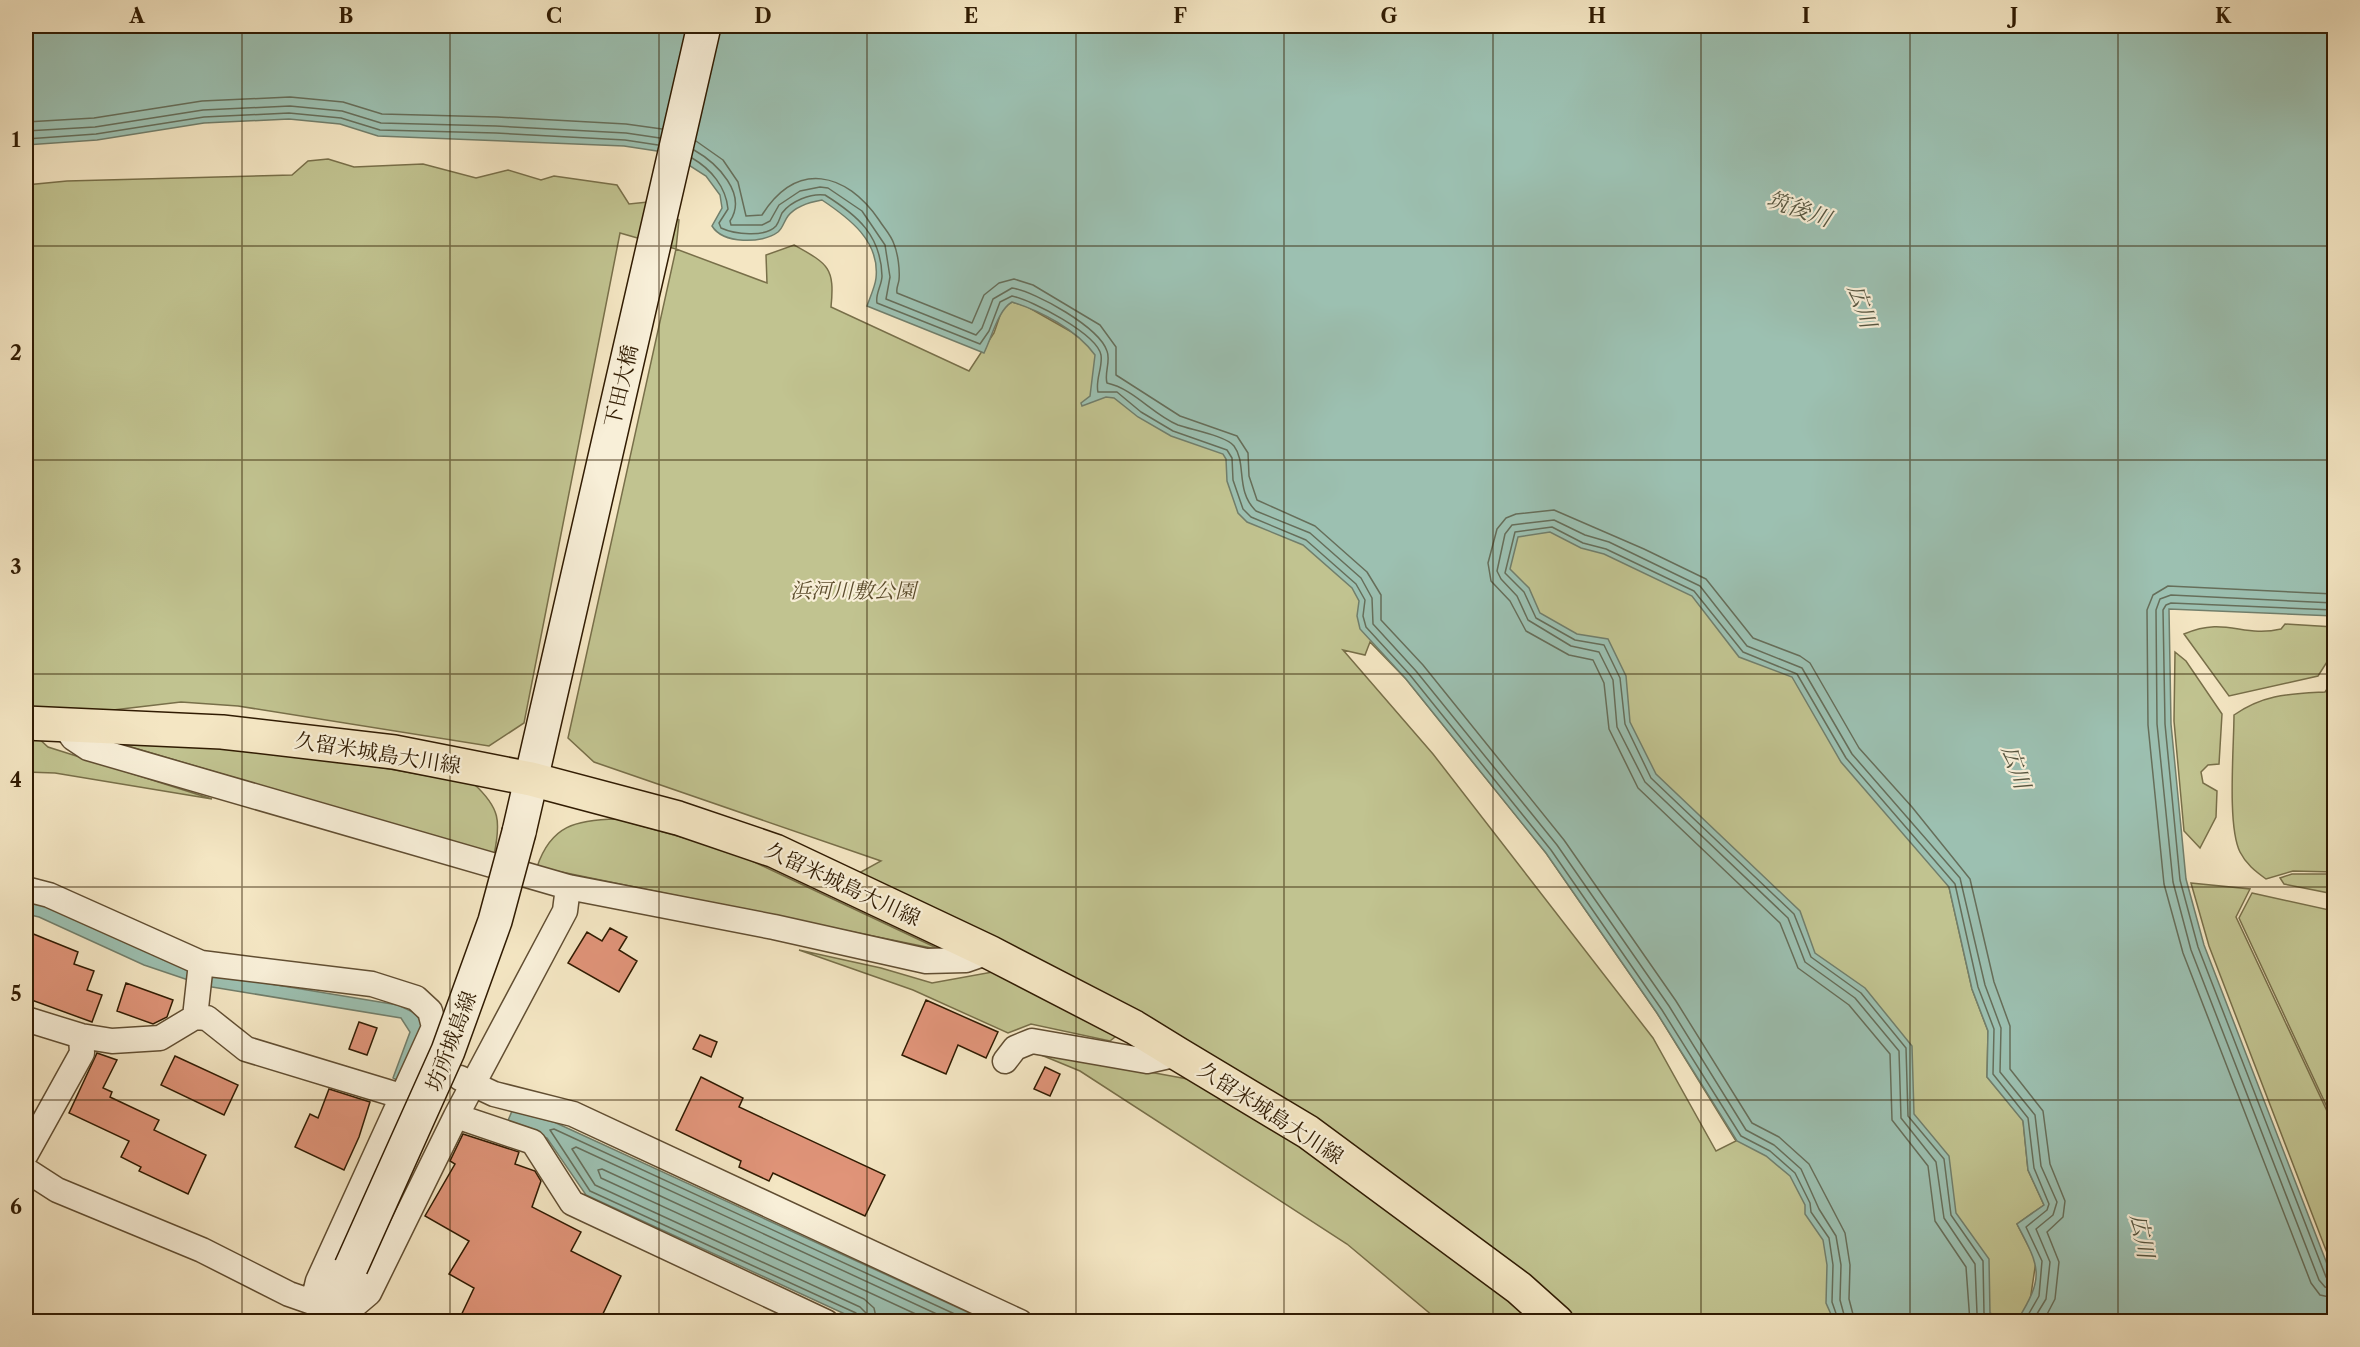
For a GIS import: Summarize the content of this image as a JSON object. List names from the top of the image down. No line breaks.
{"streets":{"main road":["下田大橋","久留米城島大川線","坊所城島線"]},"crossings":[["下田大橋","久留米城島大川線"],["下田大橋","坊所城島線"],["久留米城島大川線","坊所城島線"]],"water":["筑後川","広川"],"parks":["浜河川敷公園"],"grid":{"columns":["A","B","C","D","E","F","G","H","I","J","K"],"rows":["1","2","3","4","5","6"]}}
